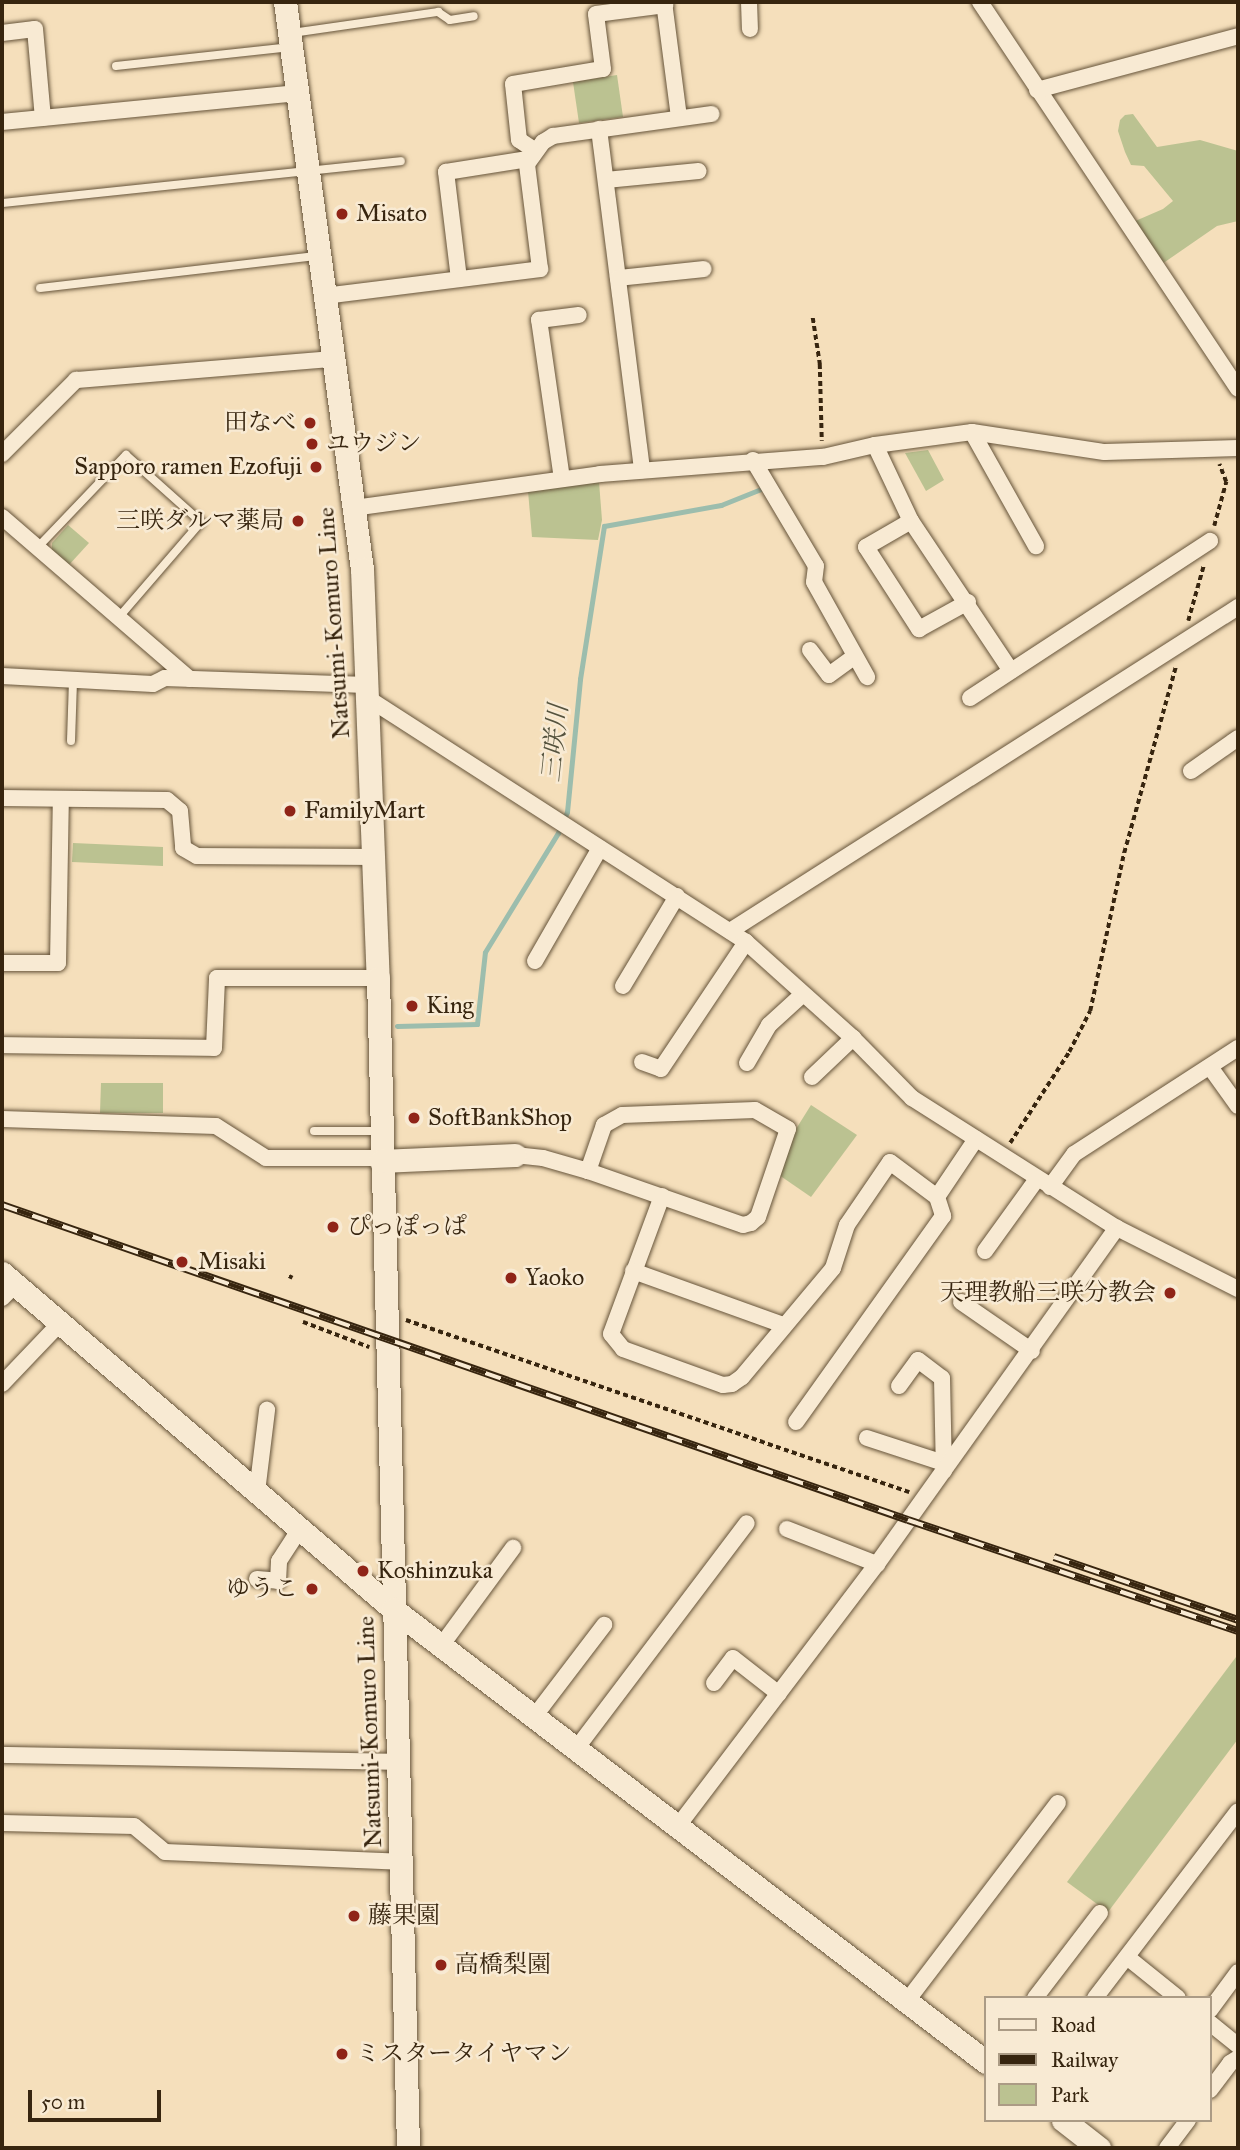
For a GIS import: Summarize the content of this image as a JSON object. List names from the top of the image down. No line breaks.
{"streets":{"main road":["Natsumi-Komuro Line"]},"water":["三咲川"],"places":["Misato","田なべ","ユウジン","Sapporo ramen Ezofuji","三咲ダルマ薬局","FamilyMart","King","SoftBankShop","ぴっぽっぱ","Misaki","Yaoko","天理教船三咲分教会","Koshinzuka","ゆうこ","藤果園","高橋梨園","ミスタータイヤマン"],"legend":["Road","Railway","Park"],"scale_bar":"50 m"}
